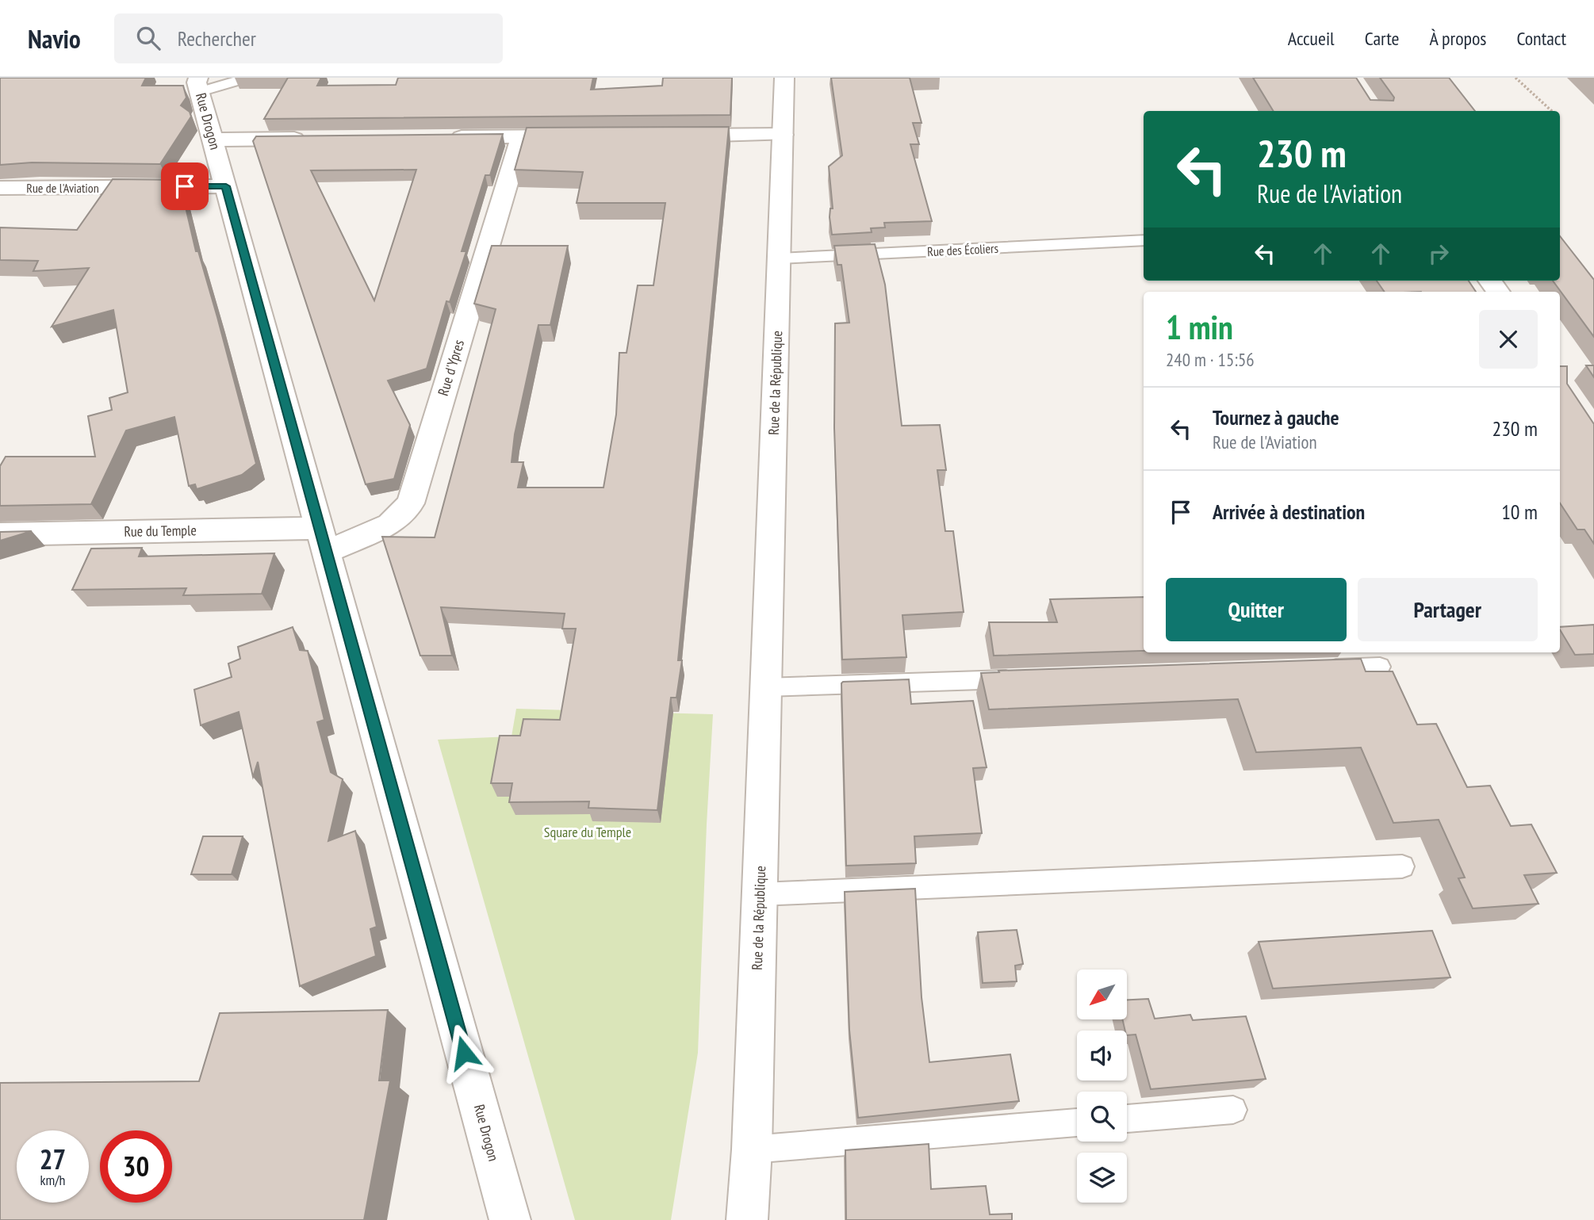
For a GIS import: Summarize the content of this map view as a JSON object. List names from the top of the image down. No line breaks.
{"streets":{"street":["Rue Drogon","Rue de l'Aviation","Rue d'Ypres","Rue de la République","Rue du Temple"],"lane":["Rue des Écoliers"]},"crossings":[["Rue Drogon","Rue de l'Aviation"],["Rue Drogon","Rue d'Ypres"],["Rue Drogon","Rue du Temple"],["Rue des Écoliers","Rue de la République"],["Rue d'Ypres","Rue du Temple"]],"parks":["Square du Temple"],"north":"bottom left","page":{"header":"Navio","search":"Rechercher","nav":["Accueil","Carte","À propos","Contact"],"turn":["230 m","Rue de l'Aviation"],"heading":["1 min","240 m · 15:56"],"list":[{"name":"Tournez à gauche","note":"Rue de l'Aviation","value":"230 m"},{"name":"Arrivée à destination","value":"10 m"}],"buttons":["Quitter","Partager"],"speed":"27 km/h","limit":"30"}}
